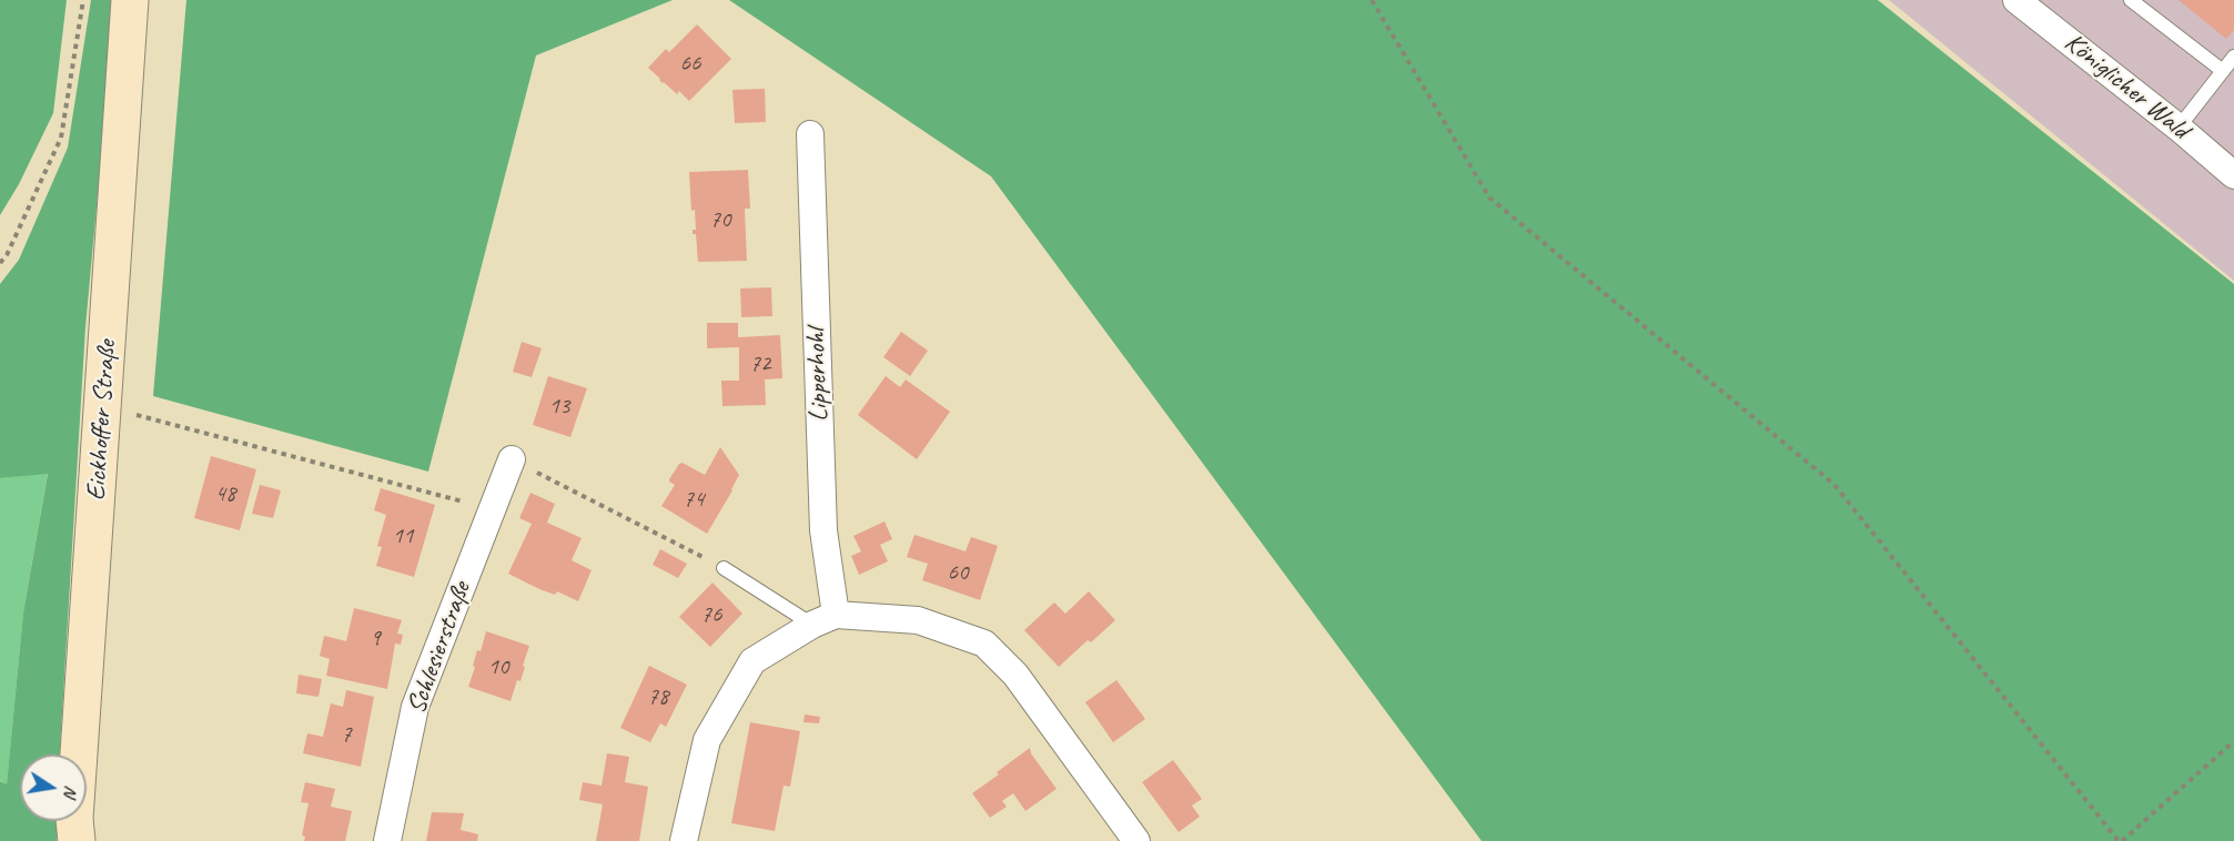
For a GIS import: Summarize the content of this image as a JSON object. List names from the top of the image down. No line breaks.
{"streets":{"main road":["Eickhoffer Straße"],"street":["Königlicher Wald","Lipperhohl","Schlesierstraße"]},"house_numbers":["66","70","72","13","48","74","11","60","76","9","10","78","7"],"north":"right"}
